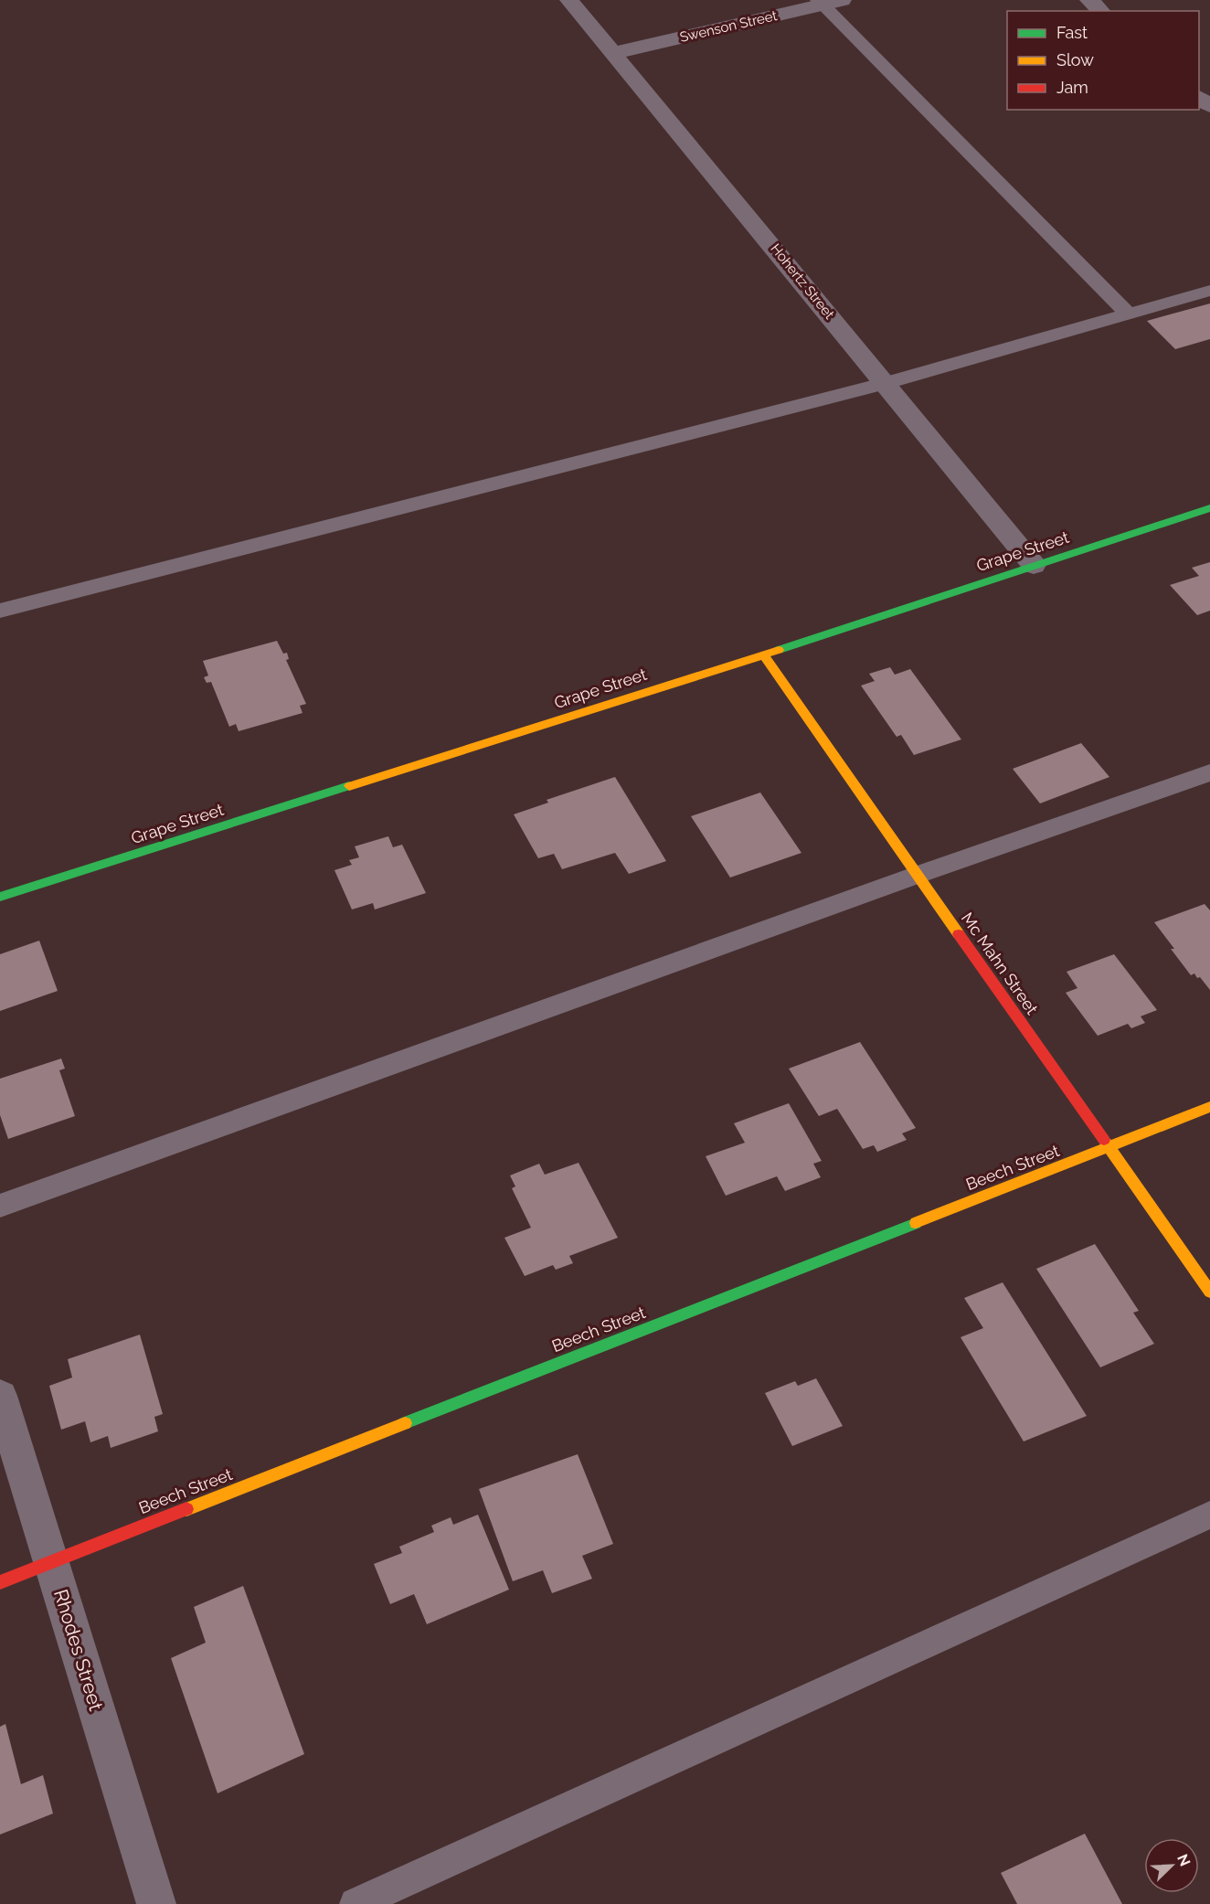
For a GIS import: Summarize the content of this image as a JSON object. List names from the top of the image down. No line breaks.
{"streets":{"street":["Swenson Street","Hohertz Street","Grape Street","Mc Mahn Street","Beech Street","Rhodes Street"]},"crossings":[["Swenson Street","Hohertz Street"],["Hohertz Street","Grape Street"],["Grape Street","Mc Mahn Street"],["Mc Mahn Street","Beech Street"],["Beech Street","Rhodes Street"]],"legend":["Fast","Slow","Jam"],"north":"top right"}
